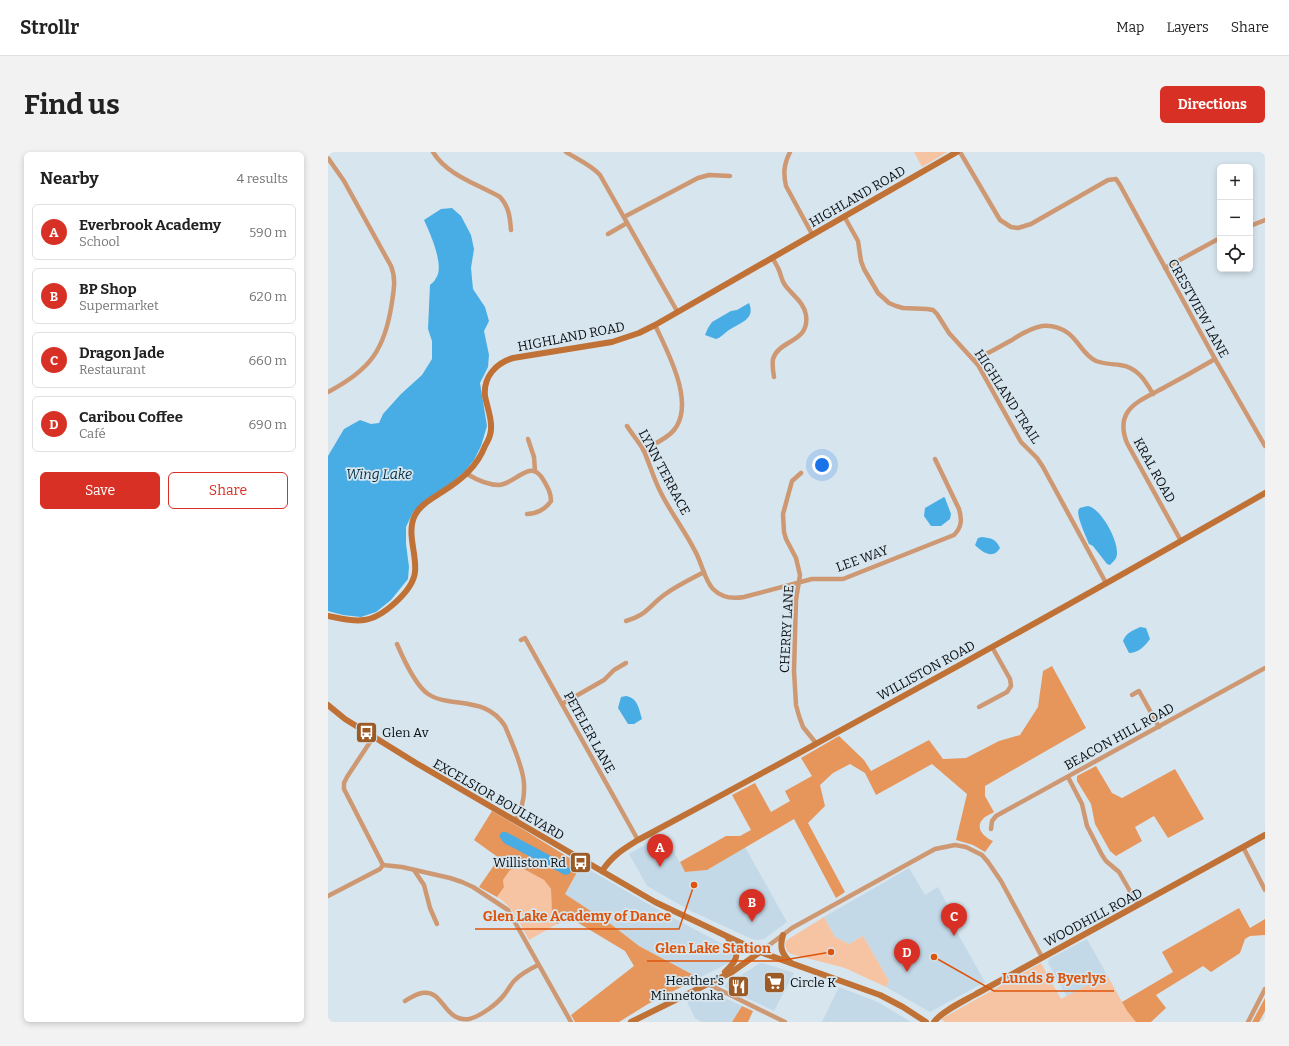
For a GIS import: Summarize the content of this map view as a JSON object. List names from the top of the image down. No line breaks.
{"streets":{"main road":["HIGHLAND ROAD","WILLISTON ROAD","EXCELSIOR BOULEVARD","WOODHILL ROAD"],"street":["CRESTVIEW LANE","HIGHLAND TRAIL","KRAL ROAD","LYNN TERRACE","LEE WAY","CHERRY LANE","PETELER LANE","BEACON HILL ROAD"]},"crossings":[["HIGHLAND ROAD","HIGHLAND TRAIL"],["CRESTVIEW LANE","KRAL ROAD"],["HIGHLAND TRAIL","WILLISTON ROAD"],["KRAL ROAD","WILLISTON ROAD"],["LYNN TERRACE","LEE WAY"],["LEE WAY","CHERRY LANE"],["CHERRY LANE","WILLISTON ROAD"],["WILLISTON ROAD","PETELER LANE"],["WILLISTON ROAD","EXCELSIOR BOULEVARD"]],"water":["Wing Lake"],"places":{"bus stop":["Glen Av","Williston Rd"],"other":["Glen Lake Academy of Dance","Glen Lake Station","Lunds & Byerlys"],"supermarket":["Circle K"],"restaurant":["Heather's Minnetonka"]},"page":{"header":"Strollr","nav":["Map","Layers","Share"],"buttons":["Directions",["Save","Share"]],"title":"Find us","heading":["Nearby","4 results"],"map_buttons":["+","−"],"list":[{"mark":"A","name":"Everbrook Academy","note":"School","value":"590 m"},{"mark":"B","name":"BP Shop","note":"Supermarket","value":"620 m"},{"mark":"C","name":"Dragon Jade","note":"Restaurant","value":"660 m"},{"mark":"D","name":"Caribou Coffee","note":"Café","value":"690 m"}],"pins":["A","B","C","D"]}}
